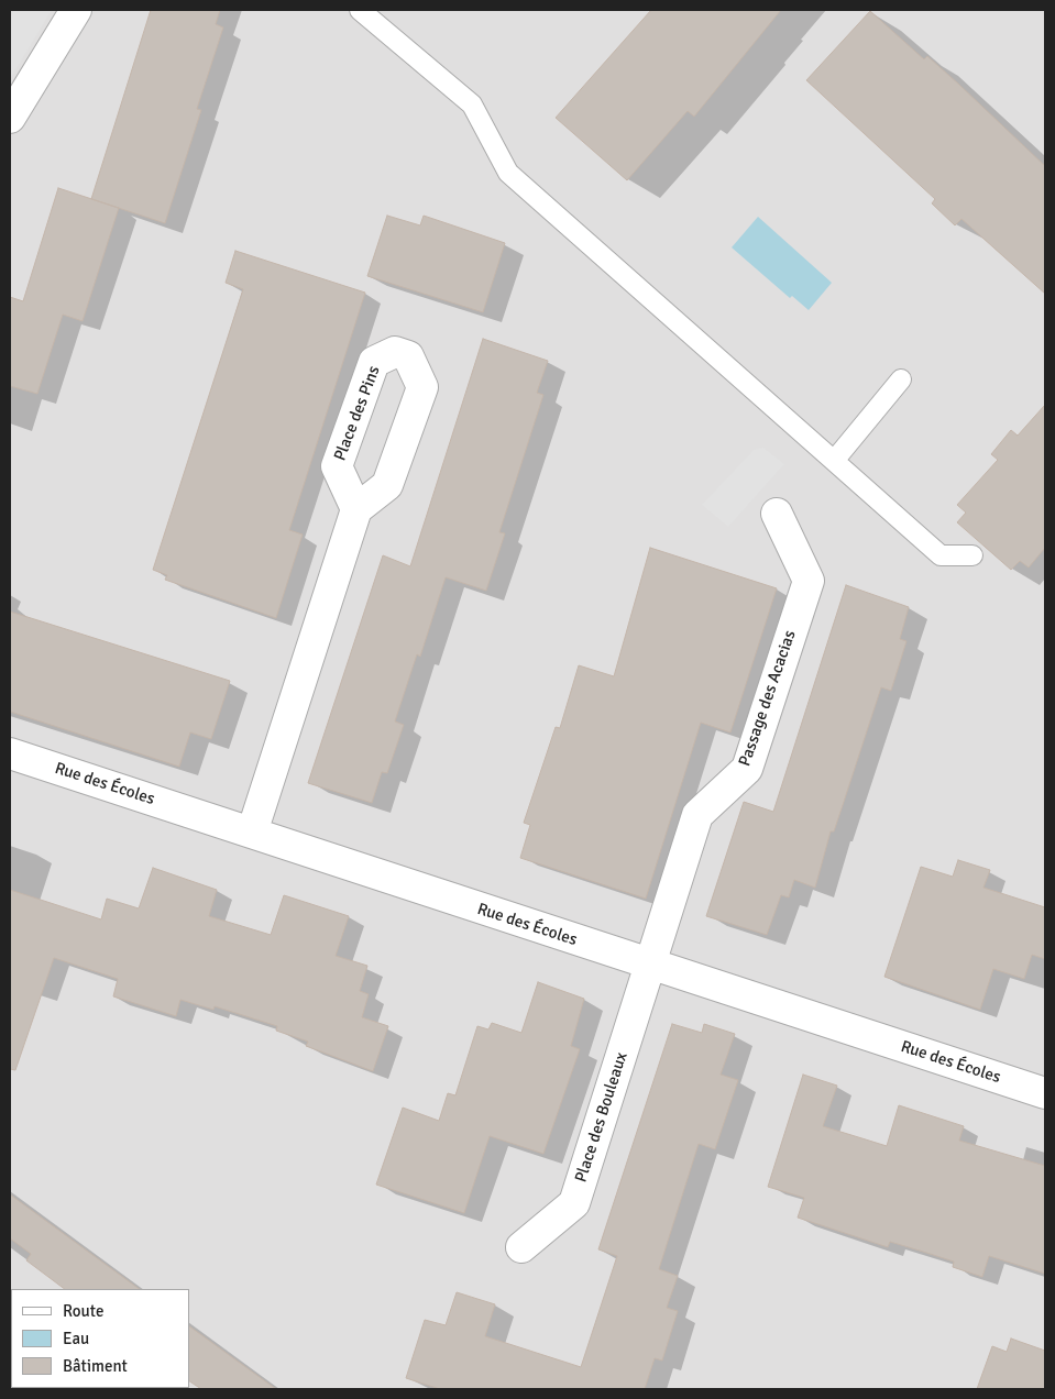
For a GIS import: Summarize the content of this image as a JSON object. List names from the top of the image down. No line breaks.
{"streets":{"street":["Passage des Acacias","Rue des Écoles","Place des Bouleaux"]},"crossings":[["Passage des Acacias","Rue des Écoles"],["Passage des Acacias","Place des Bouleaux"],["Rue des Écoles","Place des Bouleaux"]],"legend":["Route","Eau","Bâtiment"]}
